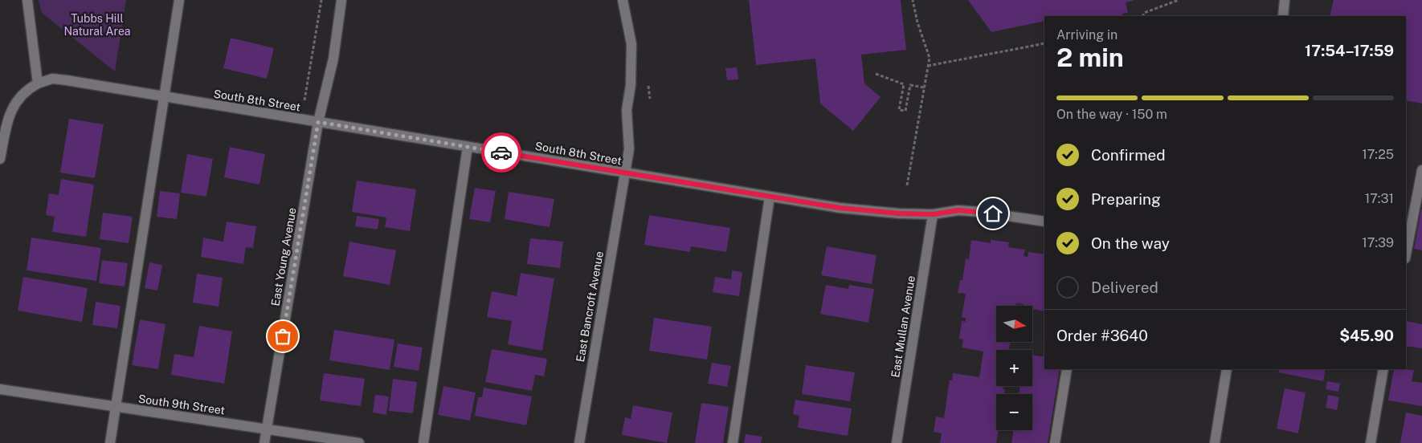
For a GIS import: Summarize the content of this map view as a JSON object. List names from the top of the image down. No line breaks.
{"streets":{"street":["South 8th Street","East Young Avenue","East Bancroft Avenue","East Mullan Avenue","South 9th Street"]},"crossings":[["South 8th Street","East Young Avenue"],["South 8th Street","East Bancroft Avenue"],["South 8th Street","East Mullan Avenue"],["East Young Avenue","South 9th Street"]],"parks":["Tubbs Hill Natural Area"],"north":"right","page":{"heading":["2 min","Arriving in","17:54–17:59"],"panel":["Order #3640","$45.90"],"bar":"On the way · 150 m","list":[["Confirmed","17:25"],["Preparing","17:31"],["On the way","17:39"],"Delivered"],"map_buttons":["+","−"]}}
